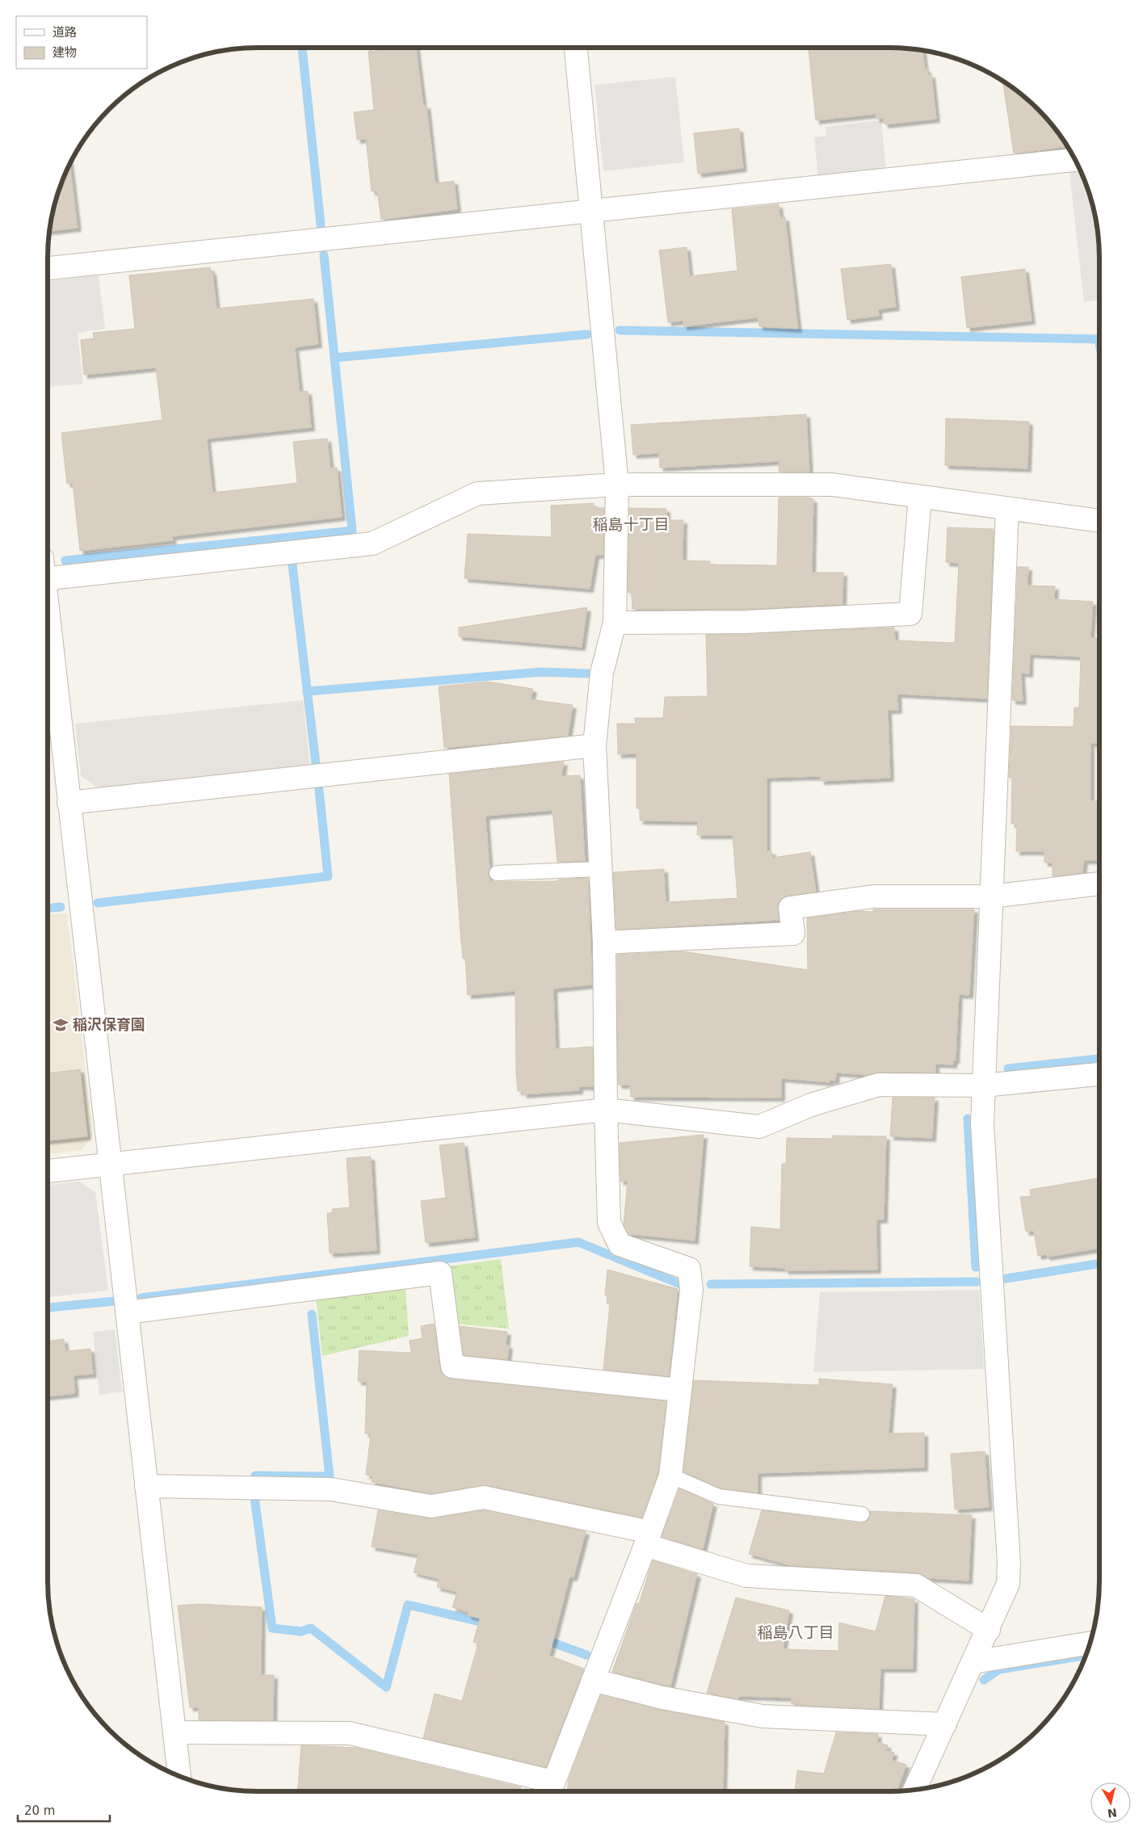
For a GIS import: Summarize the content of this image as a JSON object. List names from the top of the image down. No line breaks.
{"districts":["稲島十丁目","稲島八丁目"],"places":{"school or university":["稲沢保育園"]},"legend":["道路","建物"],"scale_bar":"20 m","north":"bottom"}
